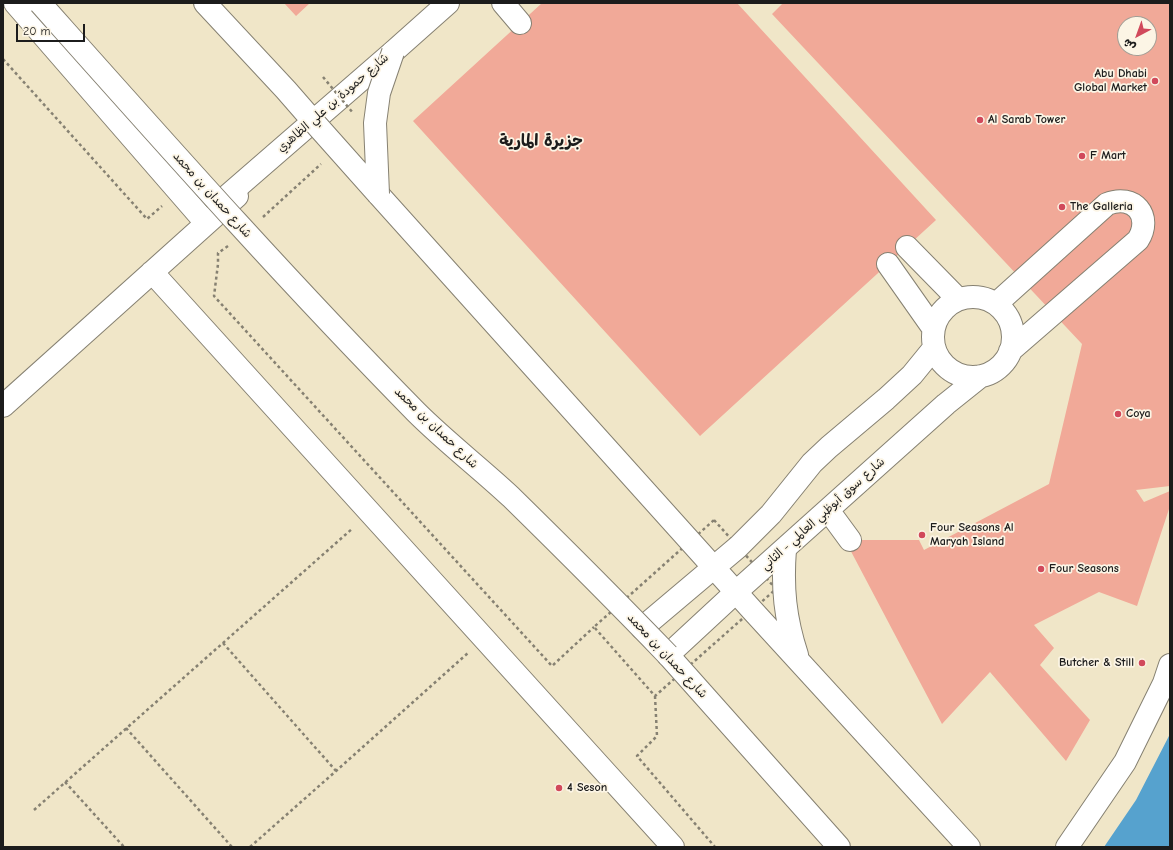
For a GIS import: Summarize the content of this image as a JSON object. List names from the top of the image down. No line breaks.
{"streets":{"main road":["شارع حمودة بن علي الظاهري","شارع حمدان بن محمد","شارع سوق أبوظبي العالمي - الثاني"]},"crossings":[["شارع حمودة بن علي الظاهري","شارع حمدان بن محمد"],["شارع حمدان بن محمد","شارع سوق أبوظبي العالمي - الثاني"]],"districts":["جزيرة المارية"],"places":["Abu Dhabi Global Market","Al Sarab Tower","F Mart","The Galleria","Coya","Four Seasons Al Maryah Island","Four Seasons","Butcher & Still","4 Seson"],"scale_bar":"20 m","north":"bottom left"}
